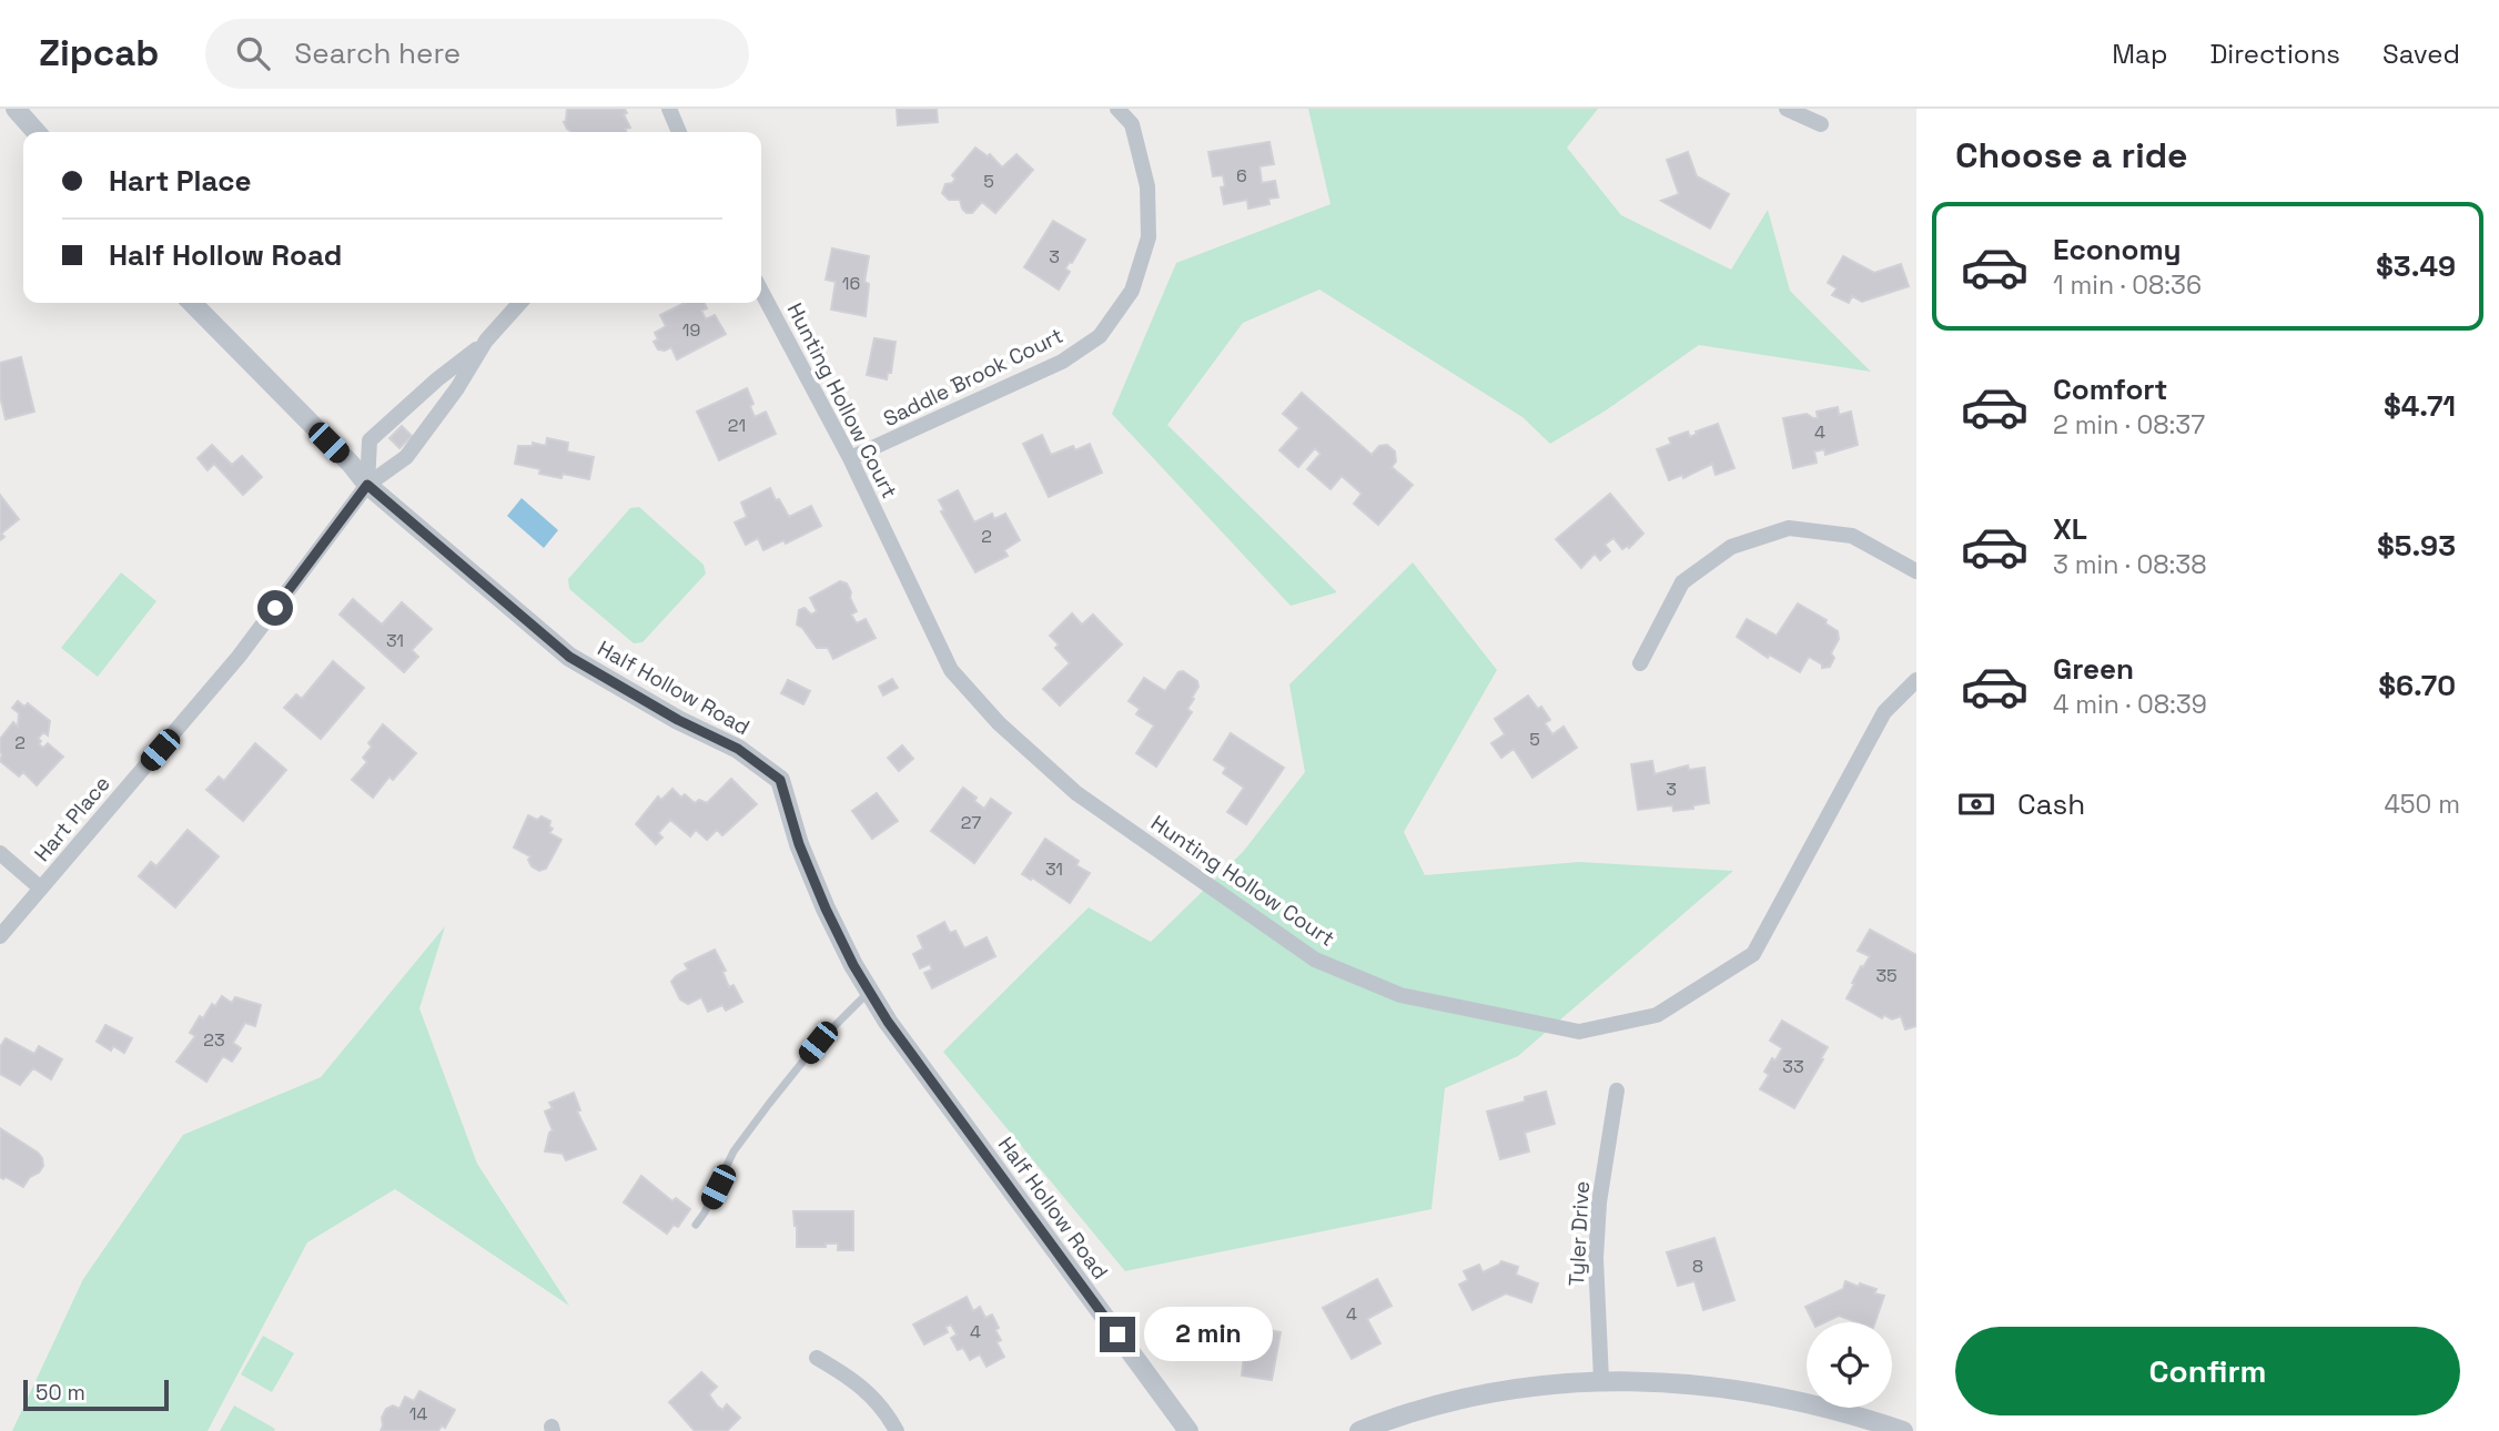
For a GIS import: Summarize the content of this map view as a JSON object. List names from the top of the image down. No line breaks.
{"streets":{"street":["Saddle Brook Court","Hunting Hollow Court","Half Hollow Road","Hart Place","Tyler Drive"]},"crossings":[["Saddle Brook Court","Hunting Hollow Court"],["Half Hollow Road","Hart Place"]],"house_numbers":["6","5","3","16","19","21","4","2","31","5","2","3","27","31","35","23","33","8","4","4","14"],"scale_bar":"50 m","page":{"header":"Zipcab","search":"Search here","nav":["Map","Directions","Saved"],"heading":"Choose a ride","banner":["Hart Place","Half Hollow Road"],"list":[{"name":"Economy","note":"1 min · 08:36","value":"$3.49"},{"name":"Comfort","note":"2 min · 08:37","value":"$4.71"},{"name":"XL","note":"3 min · 08:38","value":"$5.93"},{"name":"Green","note":"4 min · 08:39","value":"$6.70"}],"pay":["Cash","450 m"],"bubble":"2 min","buttons":"Confirm","scale":"50 m"}}
